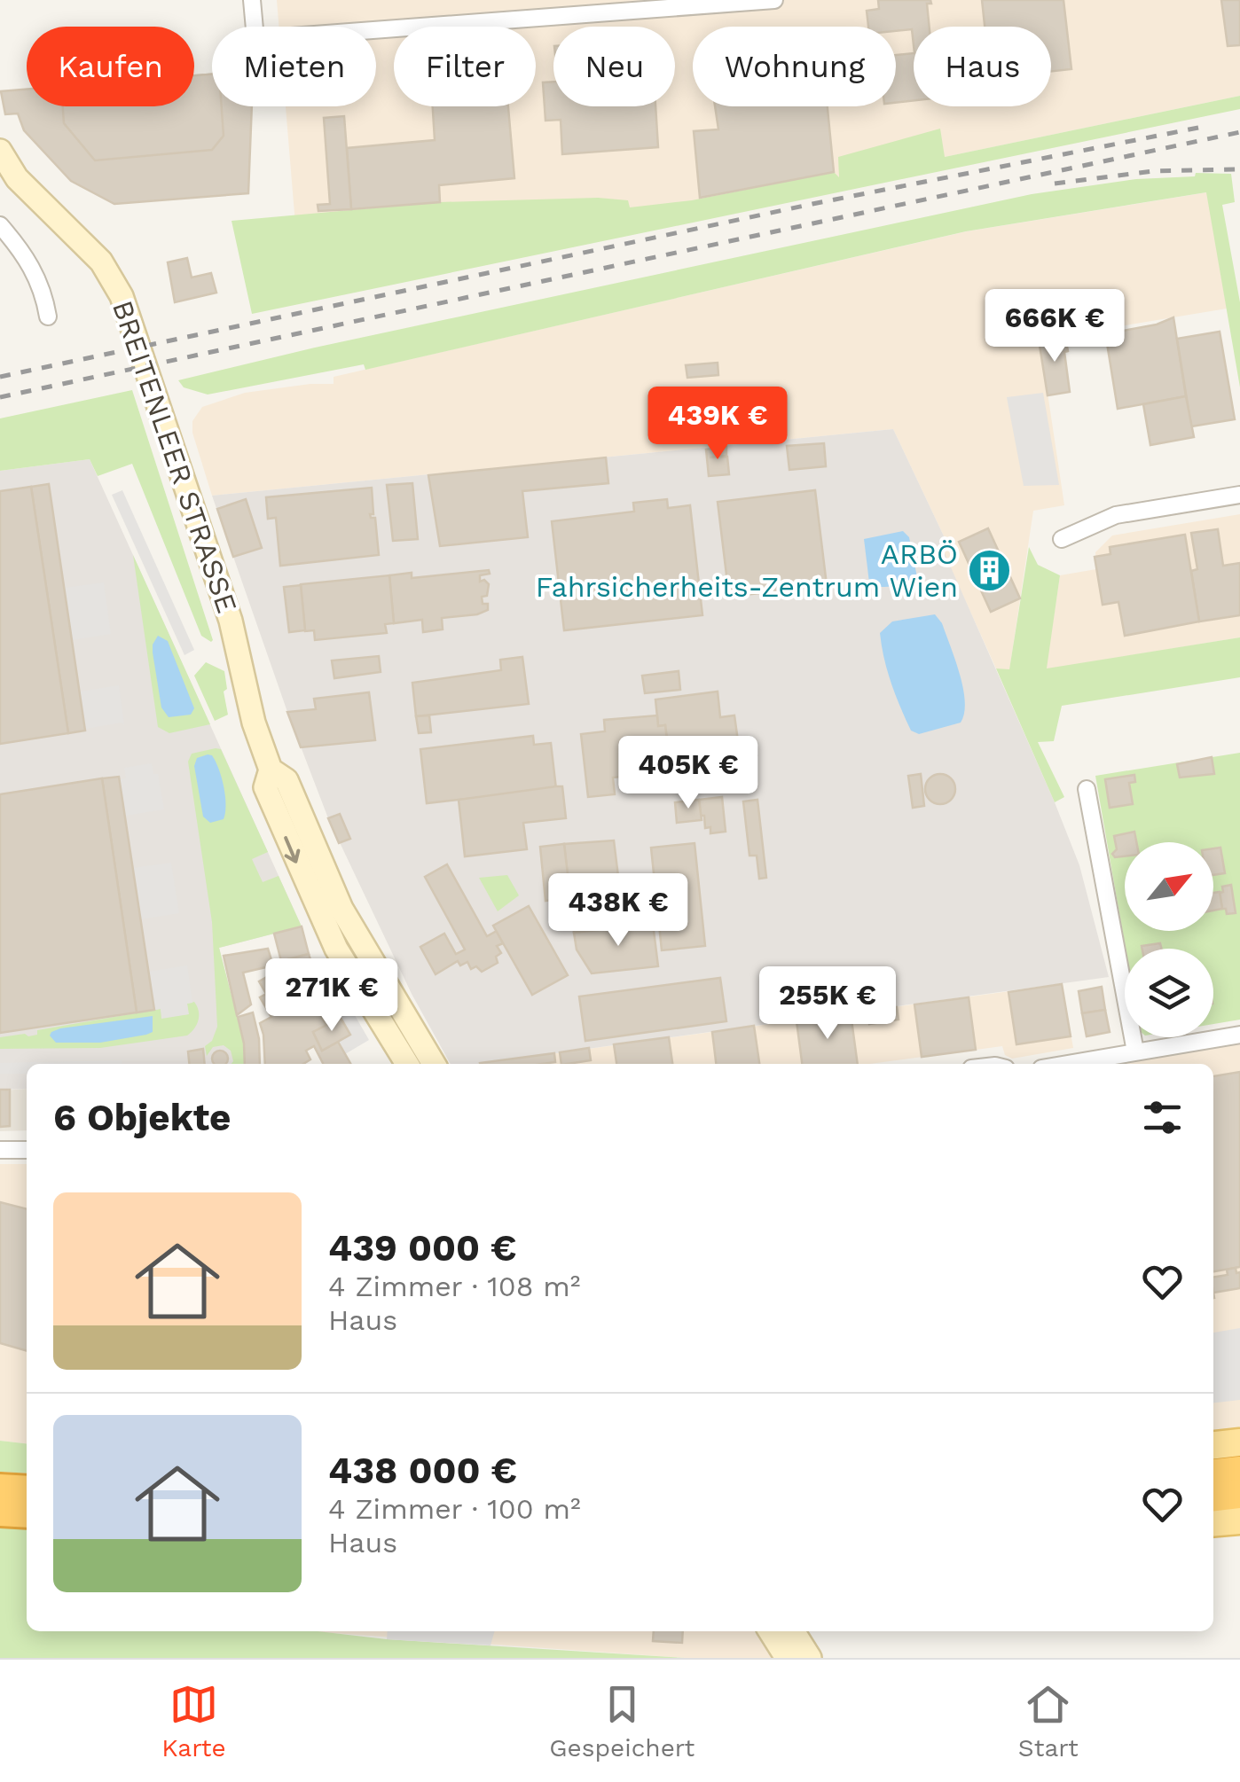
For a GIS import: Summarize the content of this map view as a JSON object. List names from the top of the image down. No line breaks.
{"streets":{"main road":["BREITENLEER STRASSE"]},"places":{"building":["ARBÖ Fahrsicherheits-Zentrum Wien"]},"north":"top right","page":{"chip":["Kaufen","Mieten","Filter","Neu","Wohnung","Haus"],"price":["666K €","439K €","405K €","438K €","271K €","255K €"],"heading":"6 Objekte","list":[{"name":"439 000 €","note":"4 Zimmer · 108 m² · Haus"},{"name":"438 000 €","note":"4 Zimmer · 100 m² · Haus"}],"tabs":["Karte","Gespeichert","Start"]}}
